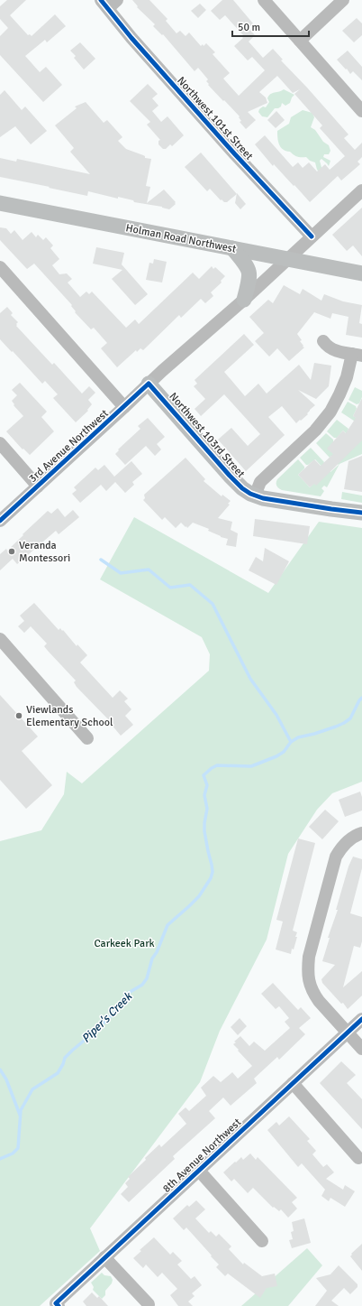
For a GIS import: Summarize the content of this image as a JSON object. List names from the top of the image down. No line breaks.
{"streets":{"main road":["Holman Road Northwest","Northwest 103rd Street"],"street":["Northwest 101st Street","3rd Avenue Northwest","8th Avenue Northwest"]},"crossings":[["Northwest 101st Street","3rd Avenue Northwest"],["Holman Road Northwest","3rd Avenue Northwest"],["Northwest 103rd Street","3rd Avenue Northwest"]],"water":["Piper's Creek"],"parks":["Carkeek Park"],"places":["Veranda Montessori","Viewlands Elementary School"],"scale_bar":"50 m"}
